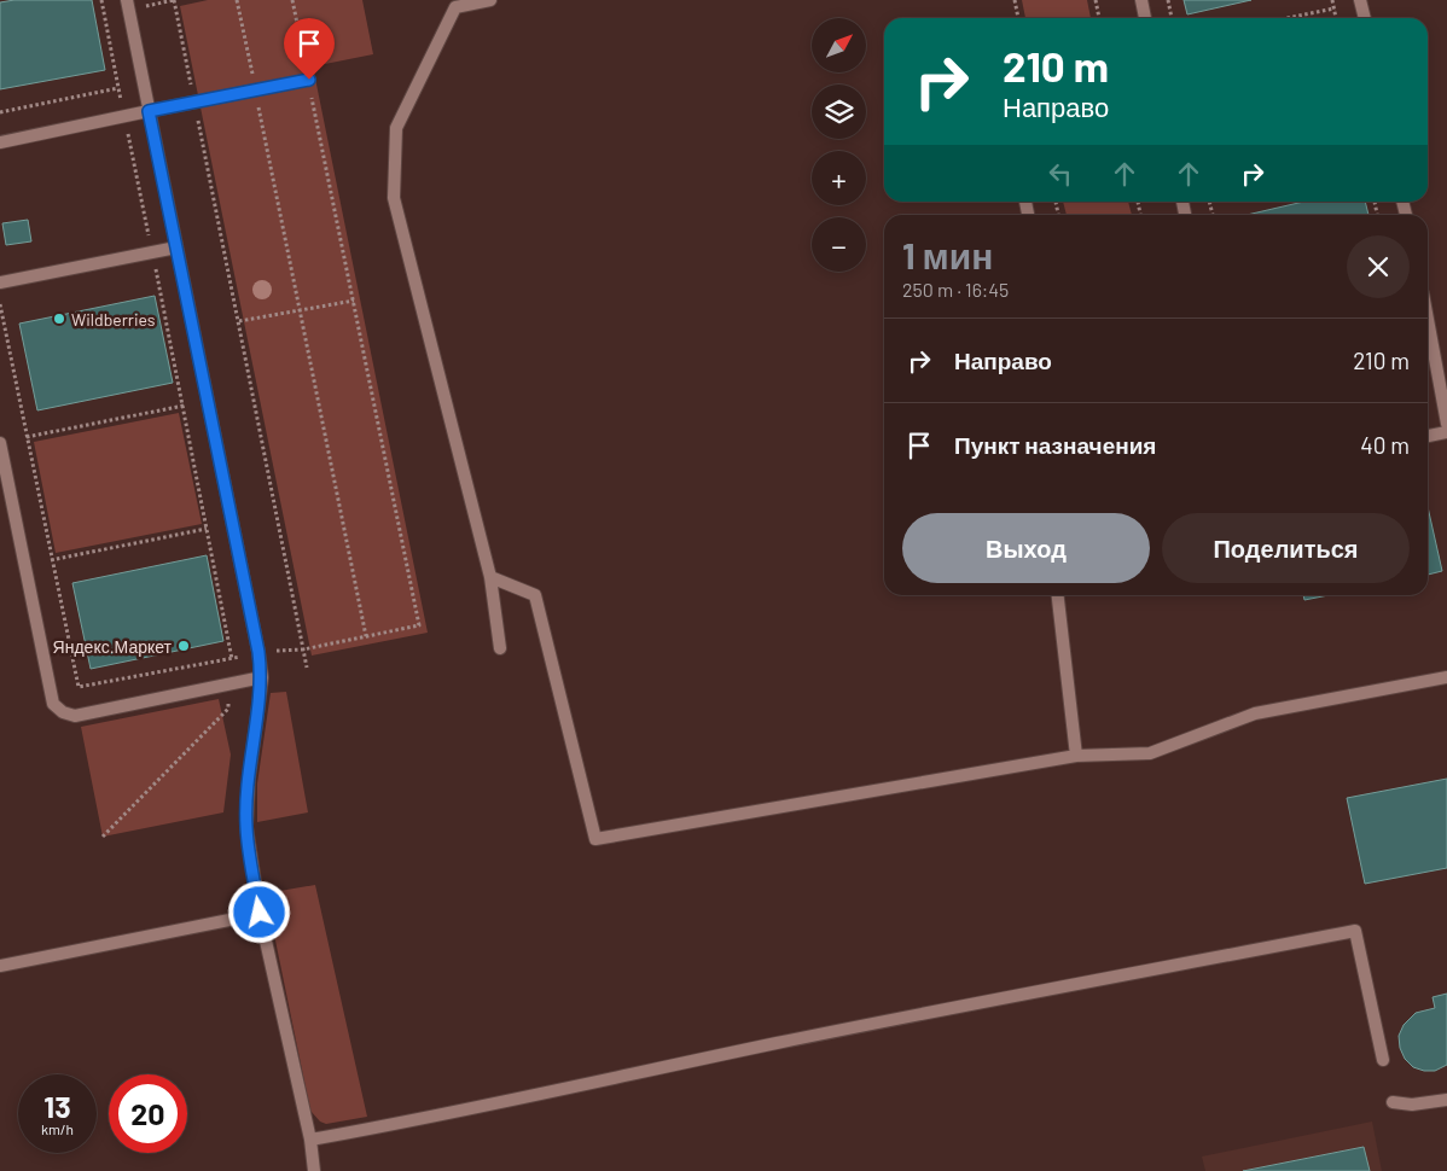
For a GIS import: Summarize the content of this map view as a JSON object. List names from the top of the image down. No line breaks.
{"places":["Wildberries","Яндекс.Маркет"],"north":"top right","page":{"map_buttons":["+","−"],"turn":["210 m","Направо"],"heading":["1 мин","250 m · 16:45"],"list":[{"name":"Направо","value":"210 m"},{"name":"Пункт назначения","value":"40 m"}],"buttons":["Выход","Поделиться"],"speed":"13 km/h","limit":"20"}}
